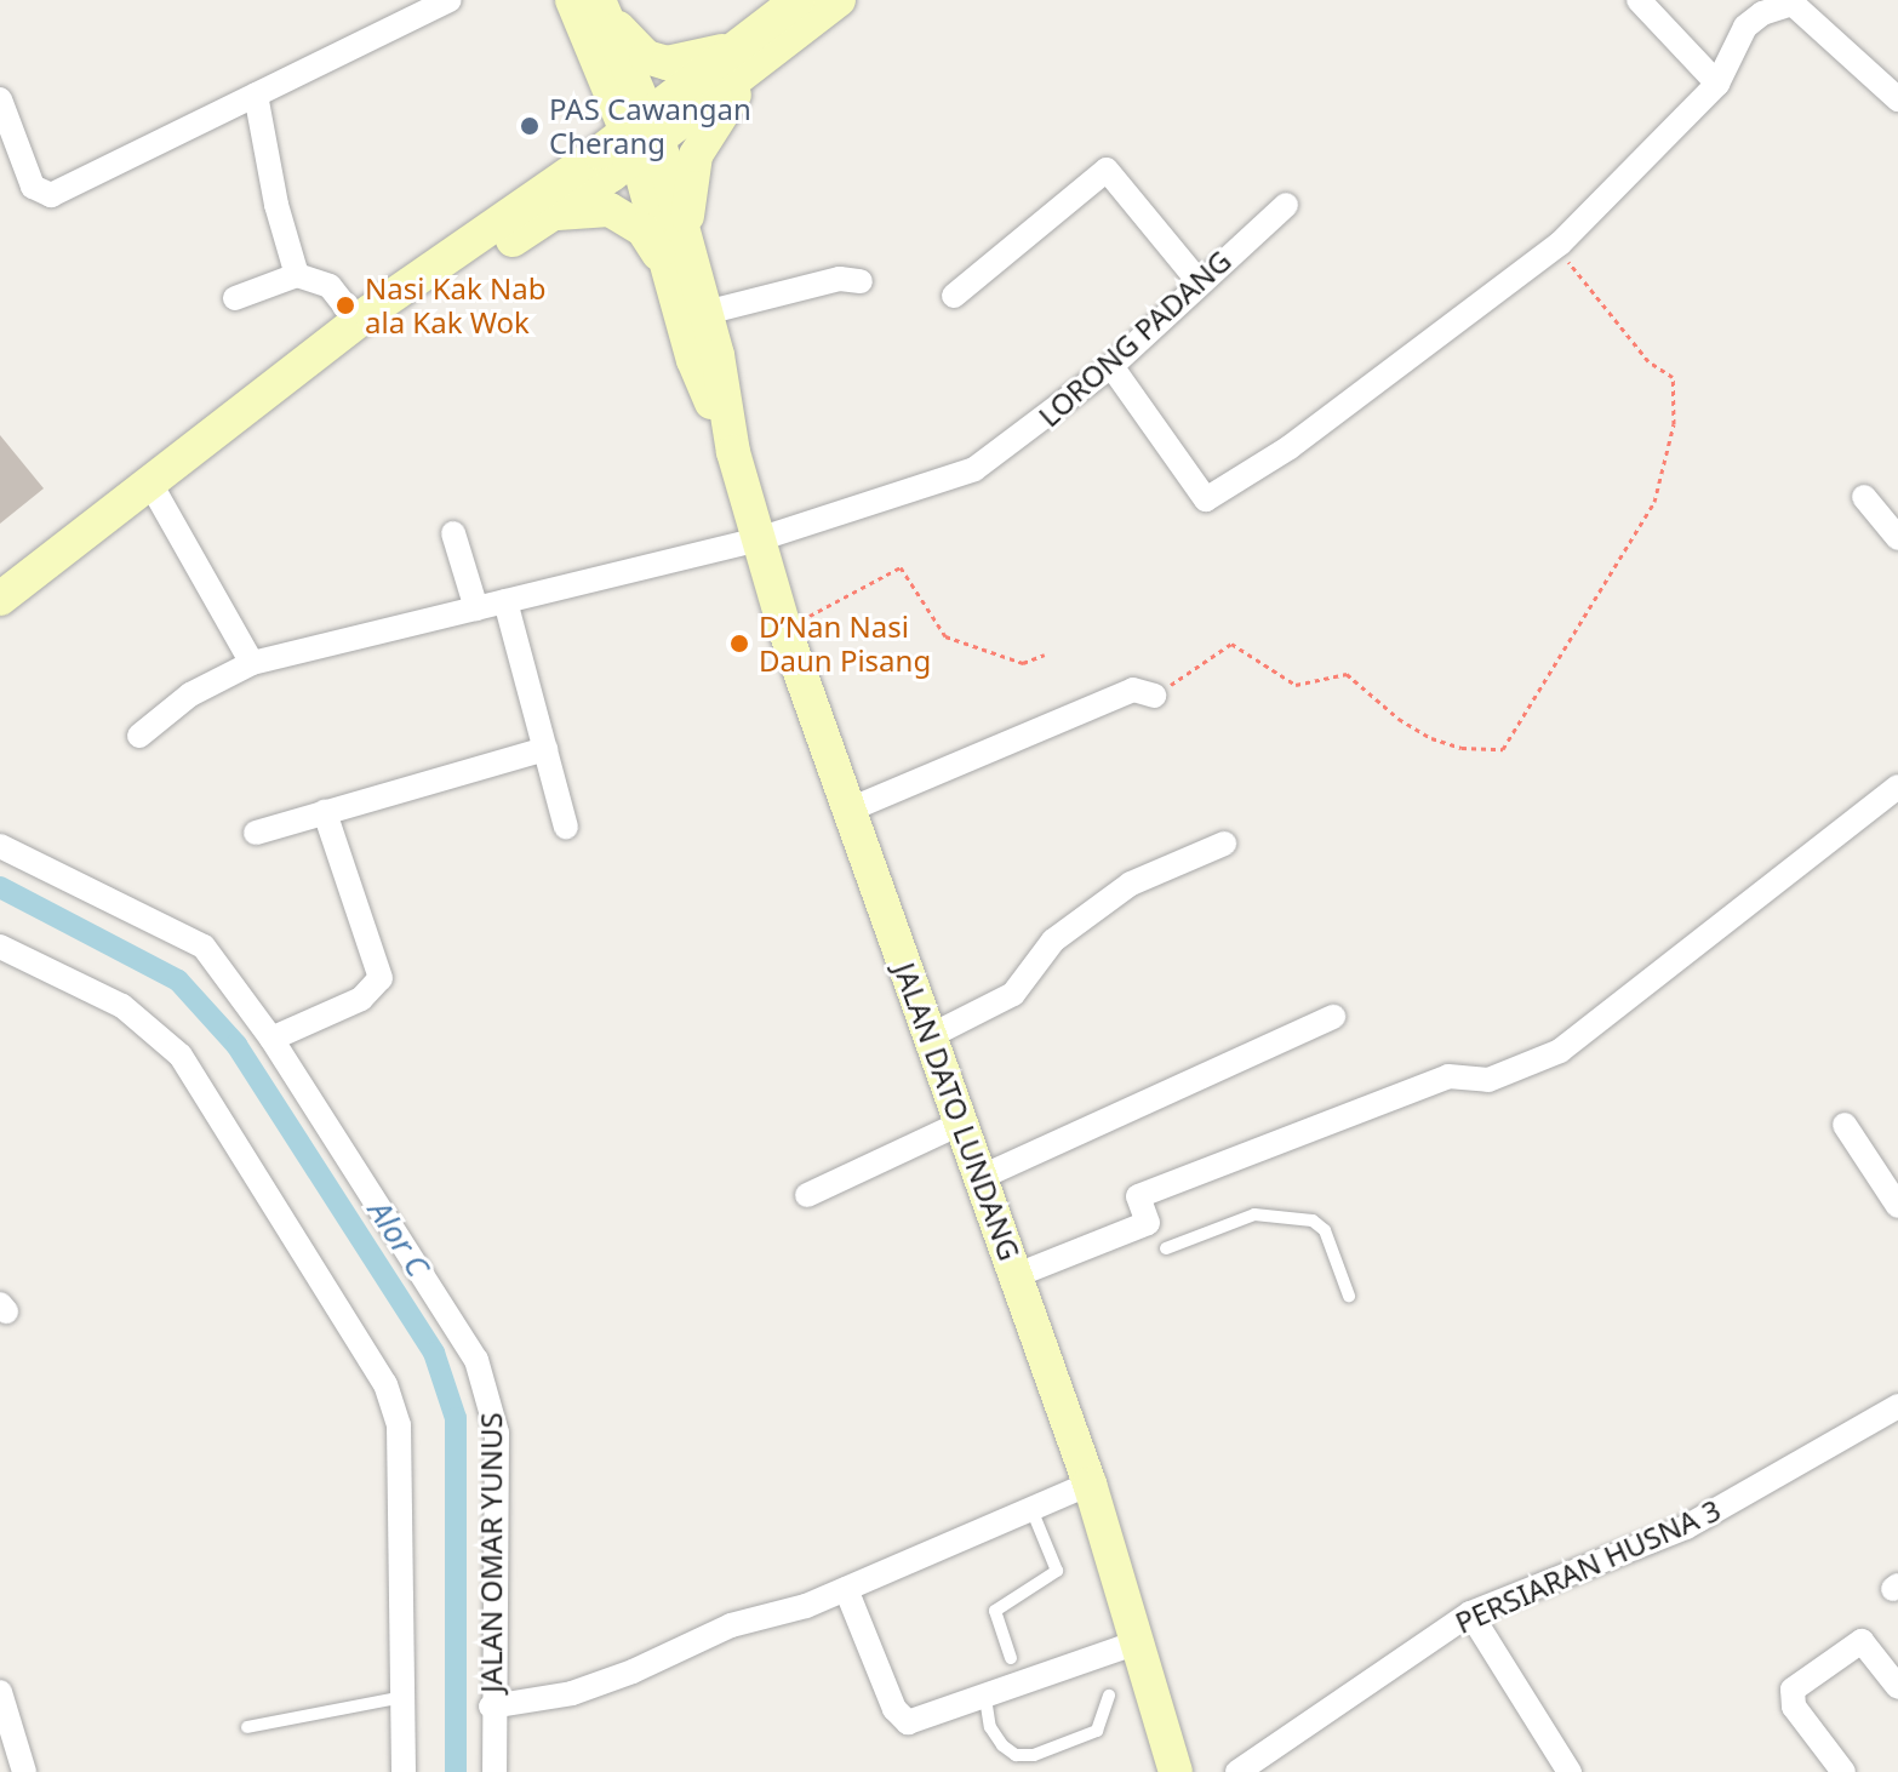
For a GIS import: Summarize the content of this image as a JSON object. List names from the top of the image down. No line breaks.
{"streets":{"main road":["JALAN DATO LUNDANG"],"street":["LORONG PADANG","JALAN OMAR YUNUS","PERSIARAN HUSNA 3"]},"crossings":[["LORONG PADANG","JALAN DATO LUNDANG"]],"water":["Alor C"],"places":["PAS Cawangan Cherang","Nasi Kak Nab ala Kak Wok","D’Nan Nasi Daun Pisang"]}
